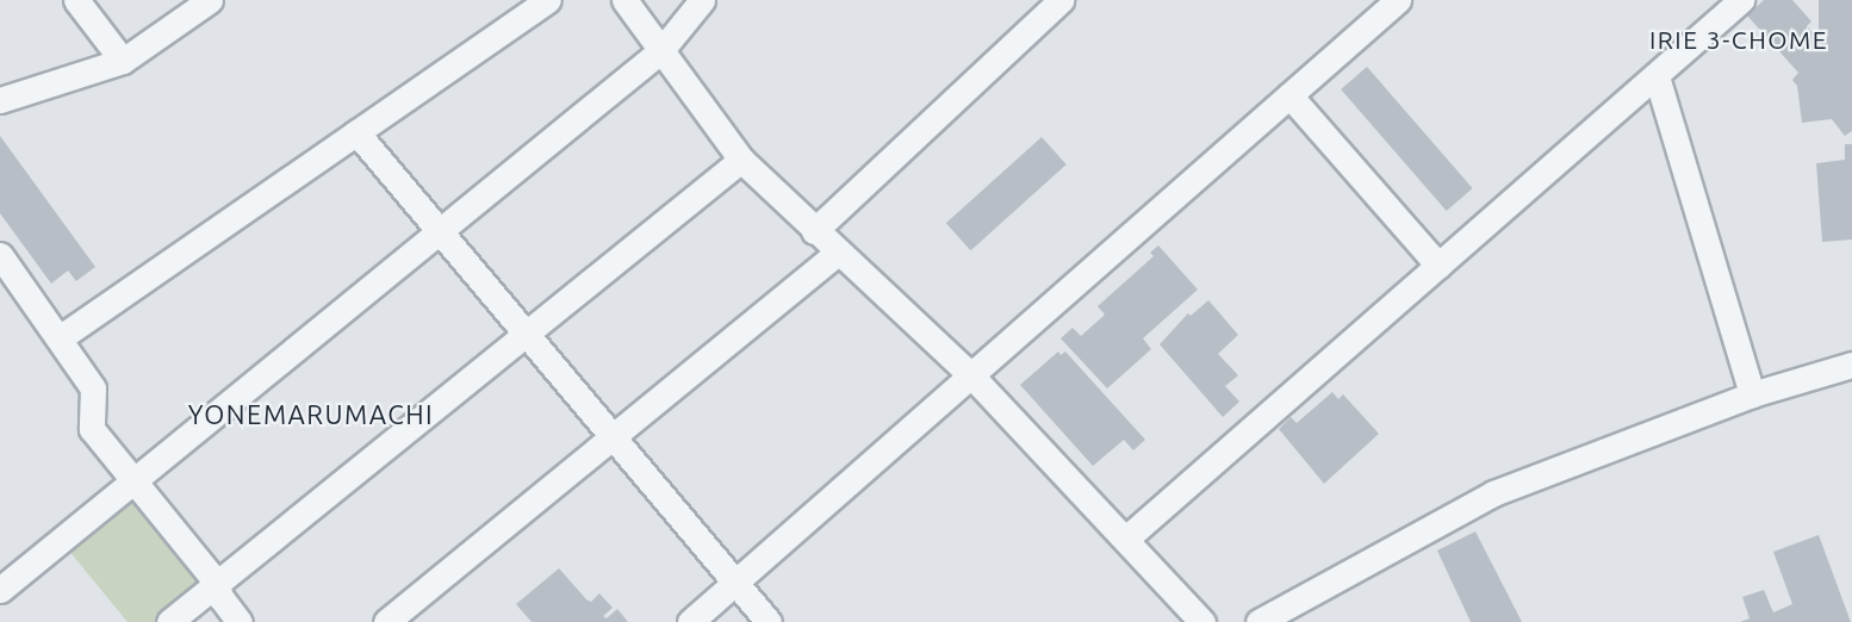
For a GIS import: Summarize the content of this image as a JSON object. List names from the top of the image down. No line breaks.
{"districts":["IRIE 3-CHOME","YONEMARUMACHI"]}
